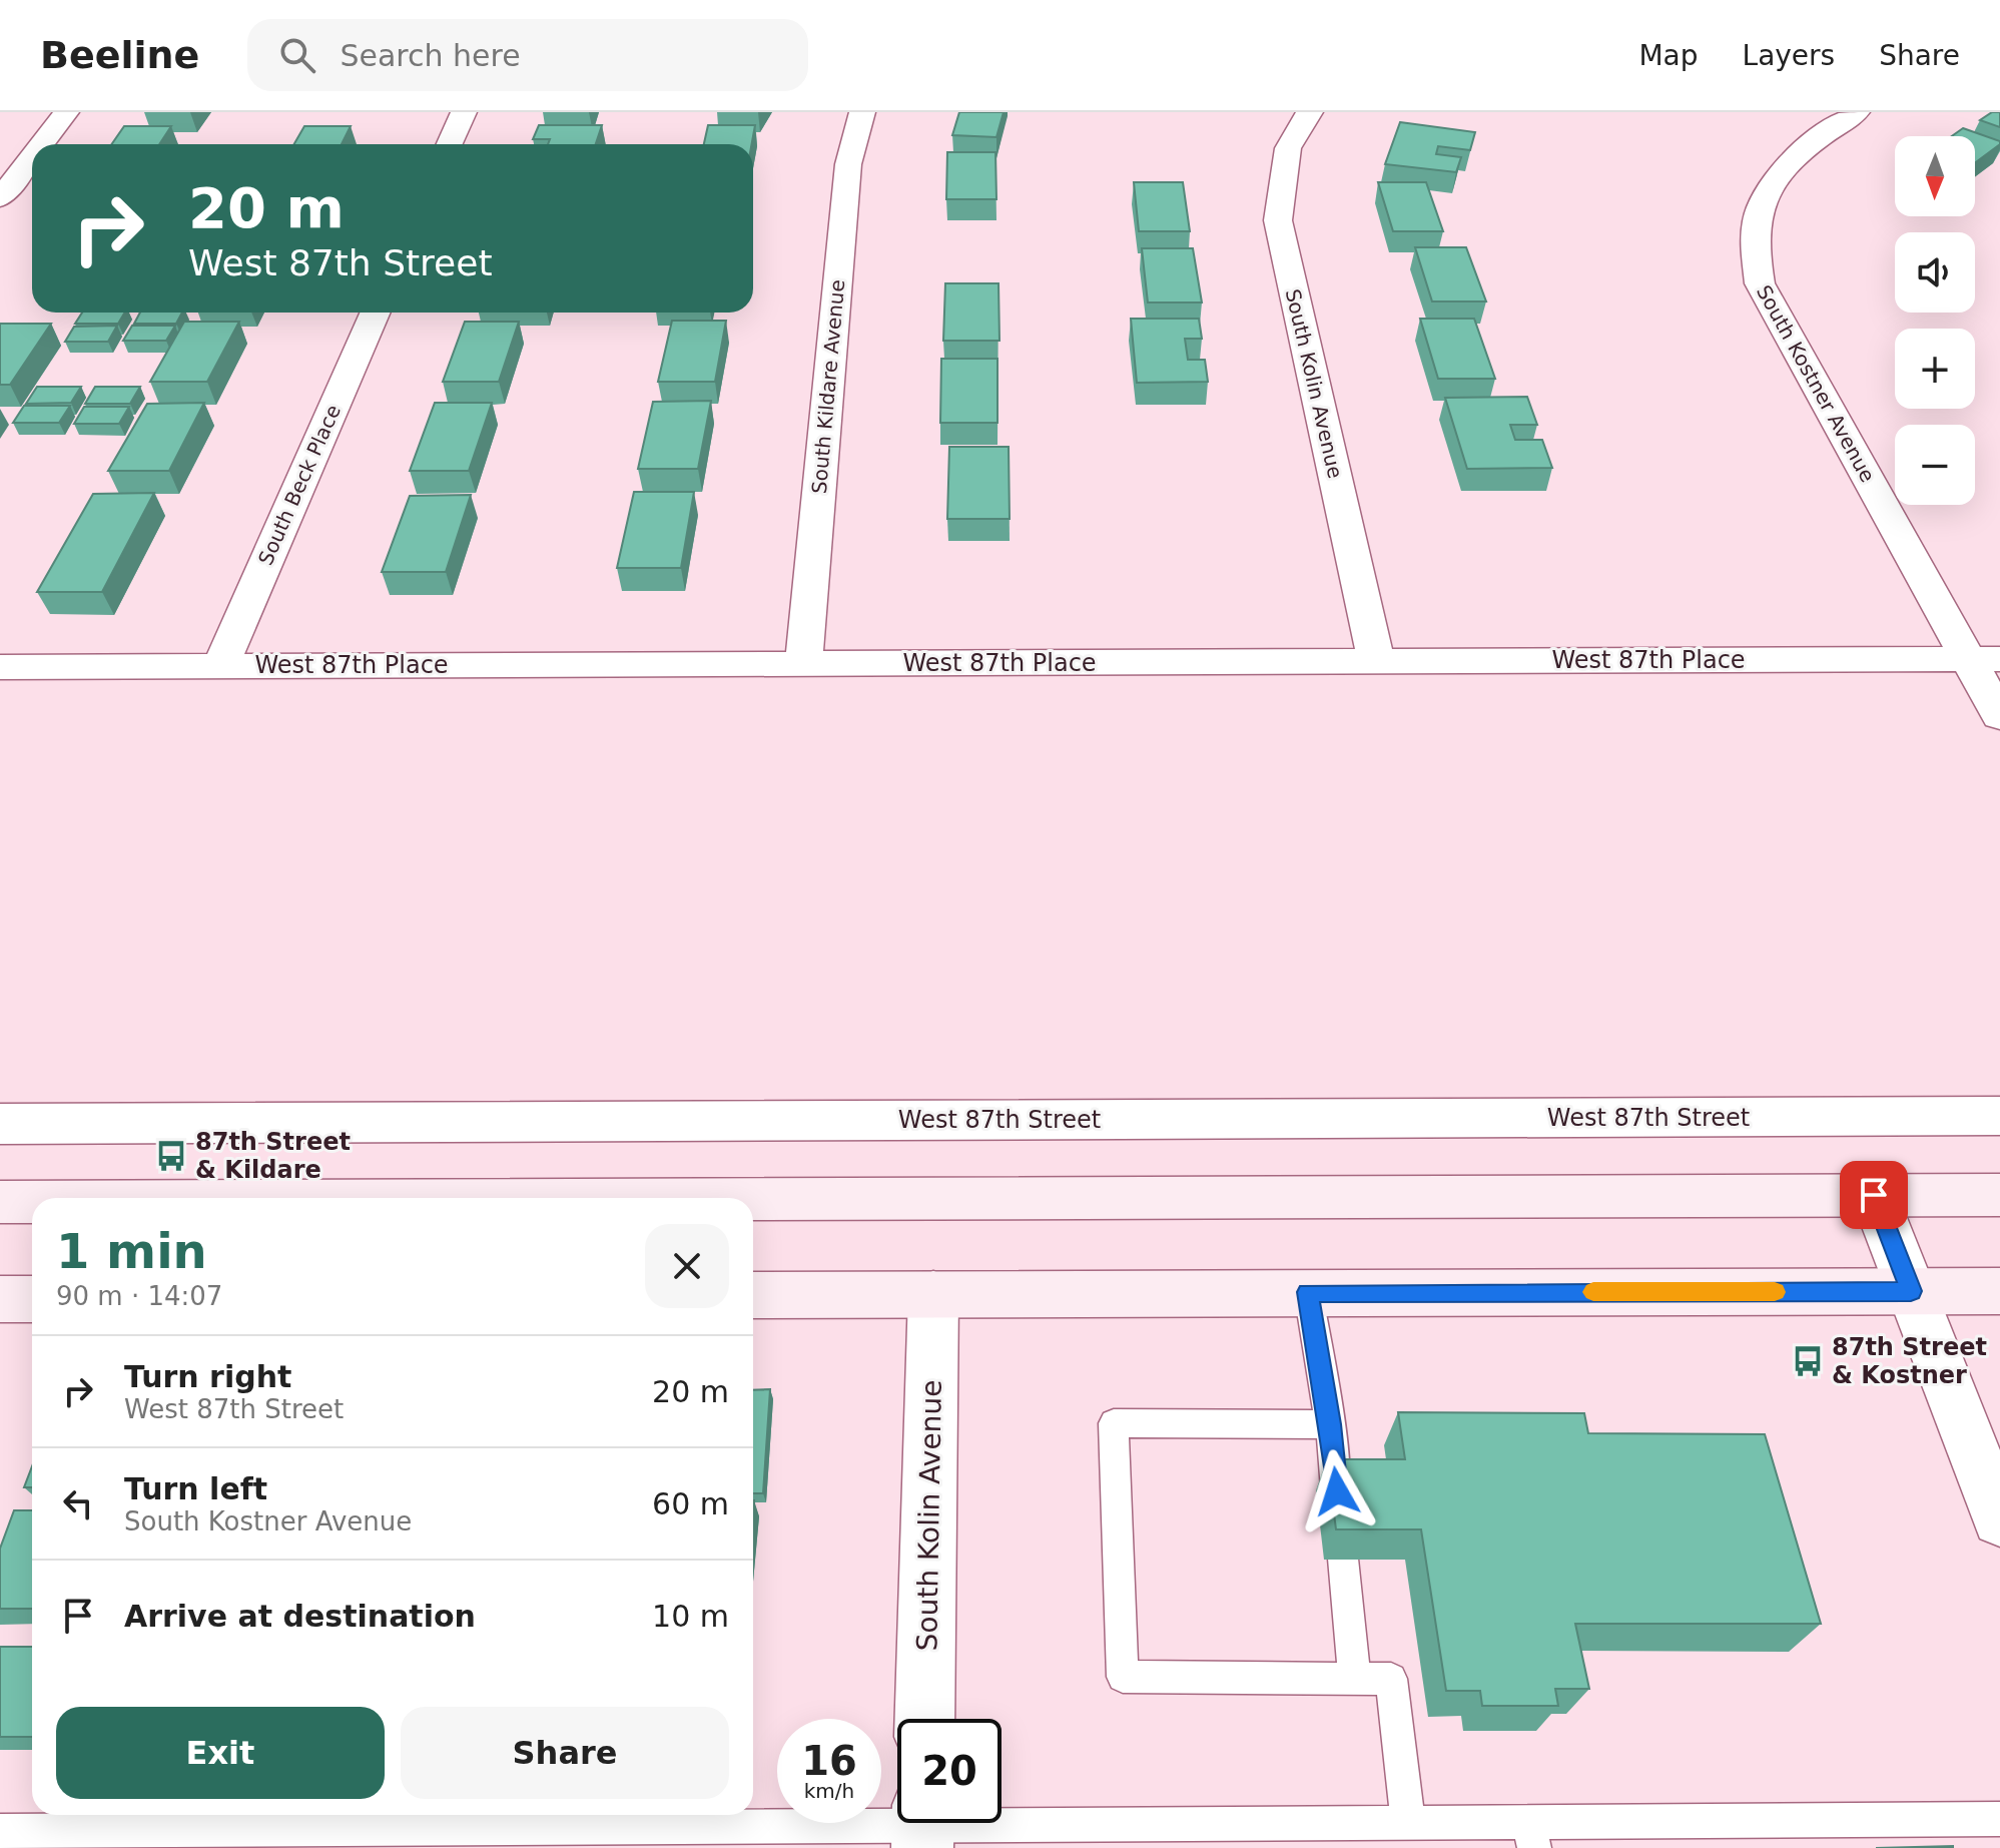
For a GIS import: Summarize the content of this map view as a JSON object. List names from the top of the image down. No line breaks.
{"streets":{"street":["South Kolin Avenue","South Kostner Avenue","South Kildare Avenue","South Beck Place","West 87th Place","West 87th Street"]},"crossings":[["South Kolin Avenue","West 87th Place"],["South Kostner Avenue","West 87th Place"],["South Kildare Avenue","West 87th Place"],["South Beck Place","West 87th Place"]],"places":{"bus stop":["87th Street & Kildare","87th Street & Kostner"]},"north":"bottom","page":{"header":"Beeline","search":"Search here","nav":["Map","Layers","Share"],"map_buttons":["+","−"],"turn":["20 m","West 87th Street"],"heading":["1 min","90 m · 14:07"],"list":[{"name":"Turn right","note":"West 87th Street","value":"20 m"},{"name":"Turn left","note":"South Kostner Avenue","value":"60 m"},{"name":"Arrive at destination","value":"10 m"}],"buttons":["Exit","Share"],"speed":"16 km/h","limit":"20"}}
